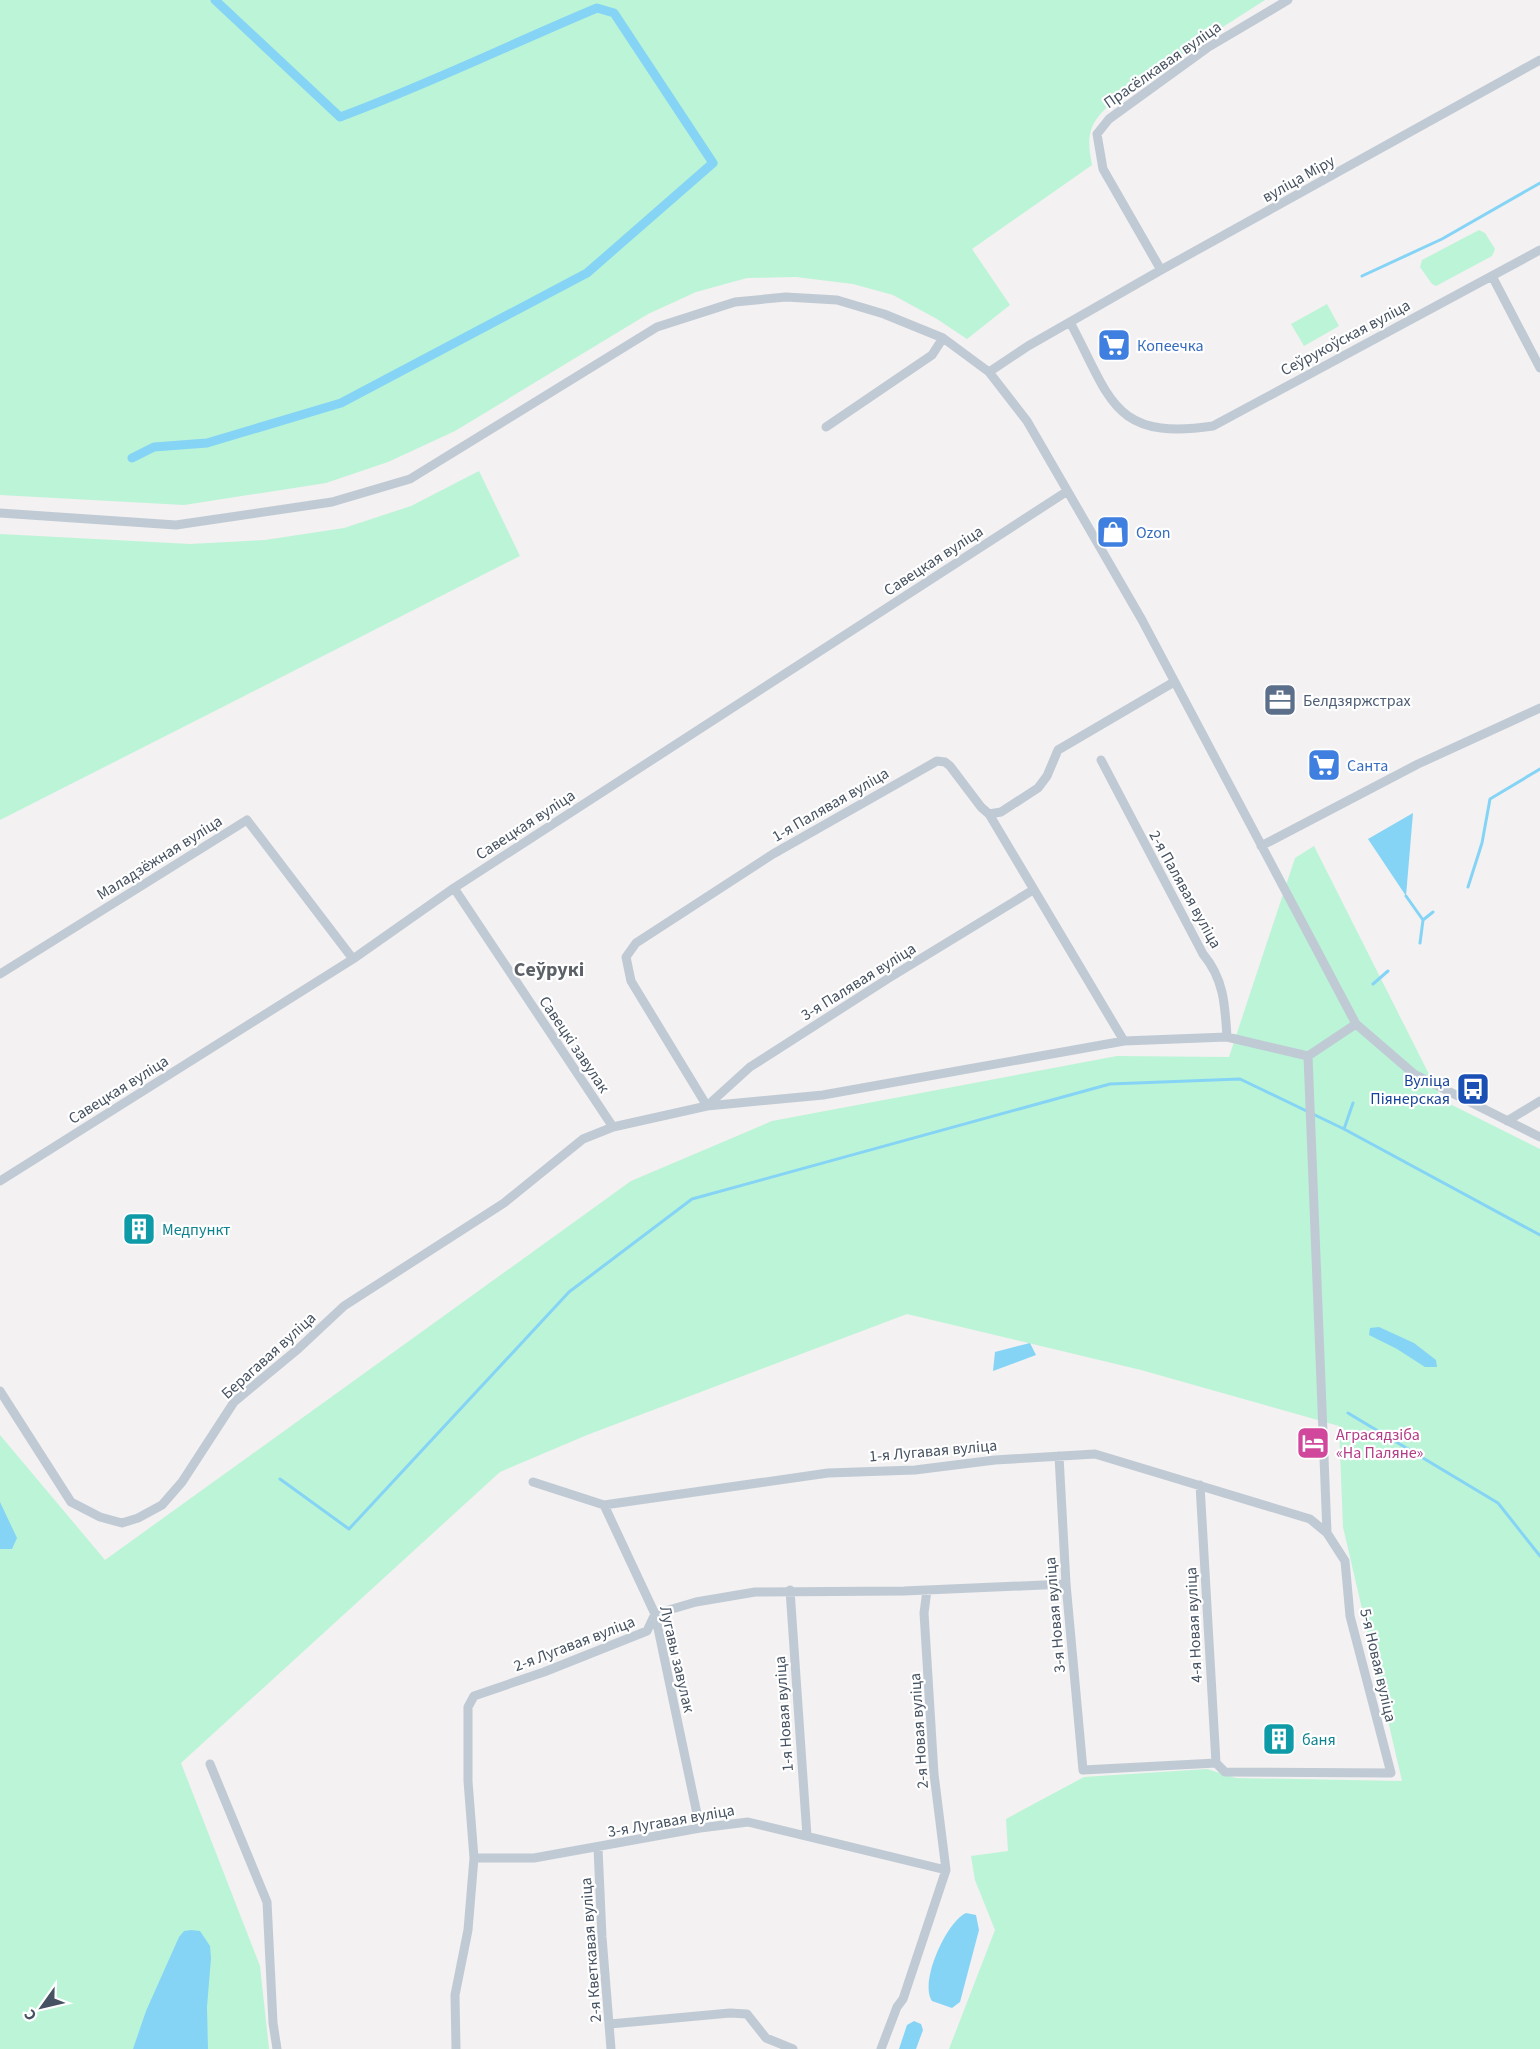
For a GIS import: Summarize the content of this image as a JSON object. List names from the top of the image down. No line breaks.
{"streets":{"street":["Прасёлкавая вуліца","вуліца Міру","Сеўрукоўская вуліца","Савецкая вуліца","1-я Палявая вуліца","Маладзёжная вуліца","2-я Палявая вуліца","3-я Палявая вуліца","Савецкі завулак","Берагавая вуліца","1-я Лугавая вуліца","3-я Новая вуліца","4-я Новая вуліца","2-я Лугавая вуліца","Лугавы завулак","5-я Новая вуліца","1-я Новая вуліца","2-я Новая вуліца","3-я Лугавая вуліца","2-я Кветкавая вуліца"]},"crossings":[["Прасёлкавая вуліца","вуліца Міру"],["вуліца Міру","Сеўрукоўская вуліца"],["Савецкая вуліца","Маладзёжная вуліца"],["Савецкая вуліца","Савецкі завулак"],["1-я Палявая вуліца","3-я Палявая вуліца"],["1-я Палявая вуліца","Берагавая вуліца"],["2-я Палявая вуліца","Берагавая вуліца"],["3-я Палявая вуліца","Берагавая вуліца"],["Савецкі завулак","Берагавая вуліца"],["1-я Лугавая вуліца","3-я Новая вуліца"],["1-я Лугавая вуліца","4-я Новая вуліца"],["1-я Лугавая вуліца","Лугавы завулак"],["1-я Лугавая вуліца","5-я Новая вуліца"],["3-я Новая вуліца","4-я Новая вуліца"],["3-я Новая вуліца","2-я Лугавая вуліца"],["3-я Новая вуліца","5-я Новая вуліца"],["4-я Новая вуліца","5-я Новая вуліца"],["2-я Лугавая вуліца","Лугавы завулак"],["2-я Лугавая вуліца","1-я Новая вуліца"],["2-я Лугавая вуліца","2-я Новая вуліца"],["2-я Лугавая вуліца","3-я Лугавая вуліца"],["Лугавы завулак","3-я Лугавая вуліца"],["1-я Новая вуліца","3-я Лугавая вуліца"],["2-я Новая вуліца","3-я Лугавая вуліца"],["3-я Лугавая вуліца","2-я Кветкавая вуліца"]],"districts":["Сеўрукі"],"places":{"supermarket":["Копеечка","Санта"],"shop":["Ozon"],"office":["Белдзяржстрах"],"bus stop":["Вуліца Піянерская"],"building":["Медпункт","баня"],"hotel":["Аграсядзіба «На Паляне»"]},"north":"bottom left"}
